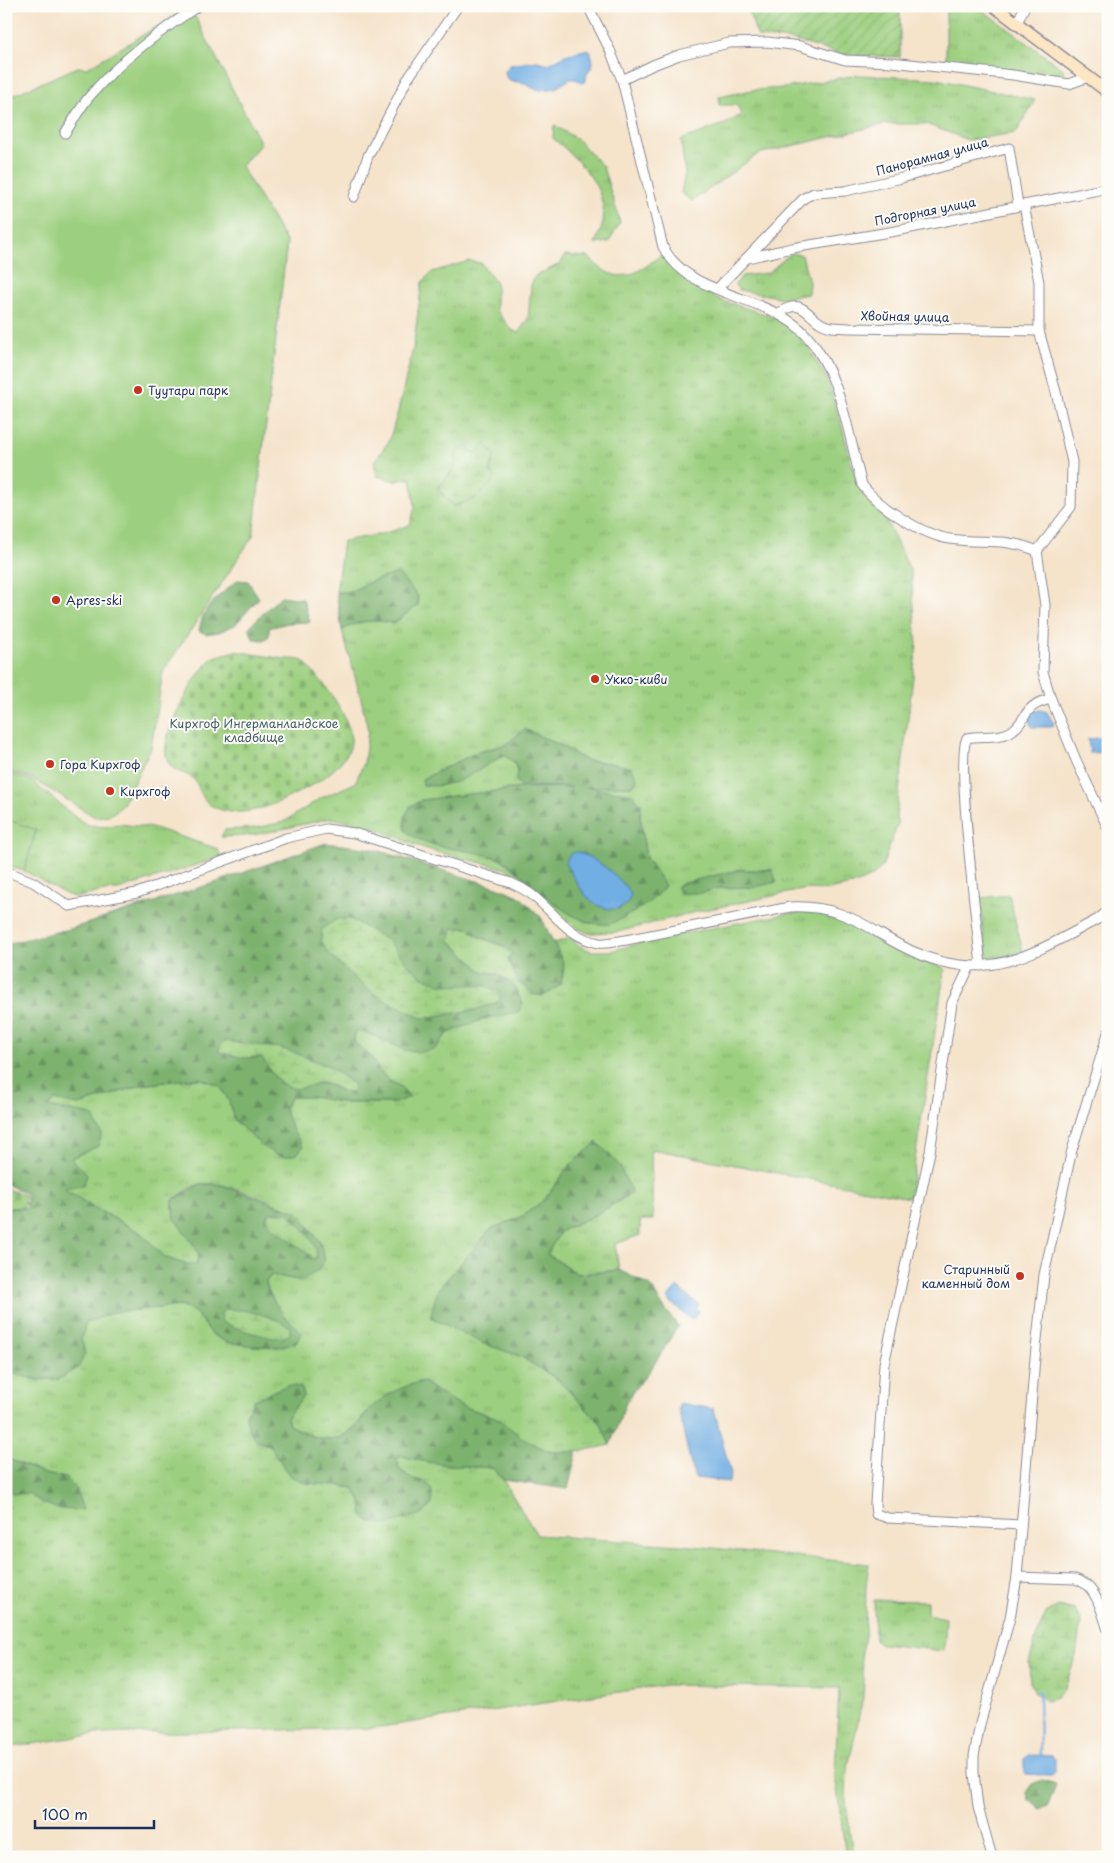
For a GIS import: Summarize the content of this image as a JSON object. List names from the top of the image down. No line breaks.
{"streets":{"street":["Панорамная улица","Подгорная улица","Хвойная улица"]},"crossings":[["Панорамная улица","Подгорная улица"]],"parks":["Кирхгоф Ингерманландское кладбище"],"places":["Туутари парк","Apres-ski","Укко-киви","Гора Кирхгоф","Кирхгоф","Старинный каменный дом"],"scale_bar":"100 m"}
